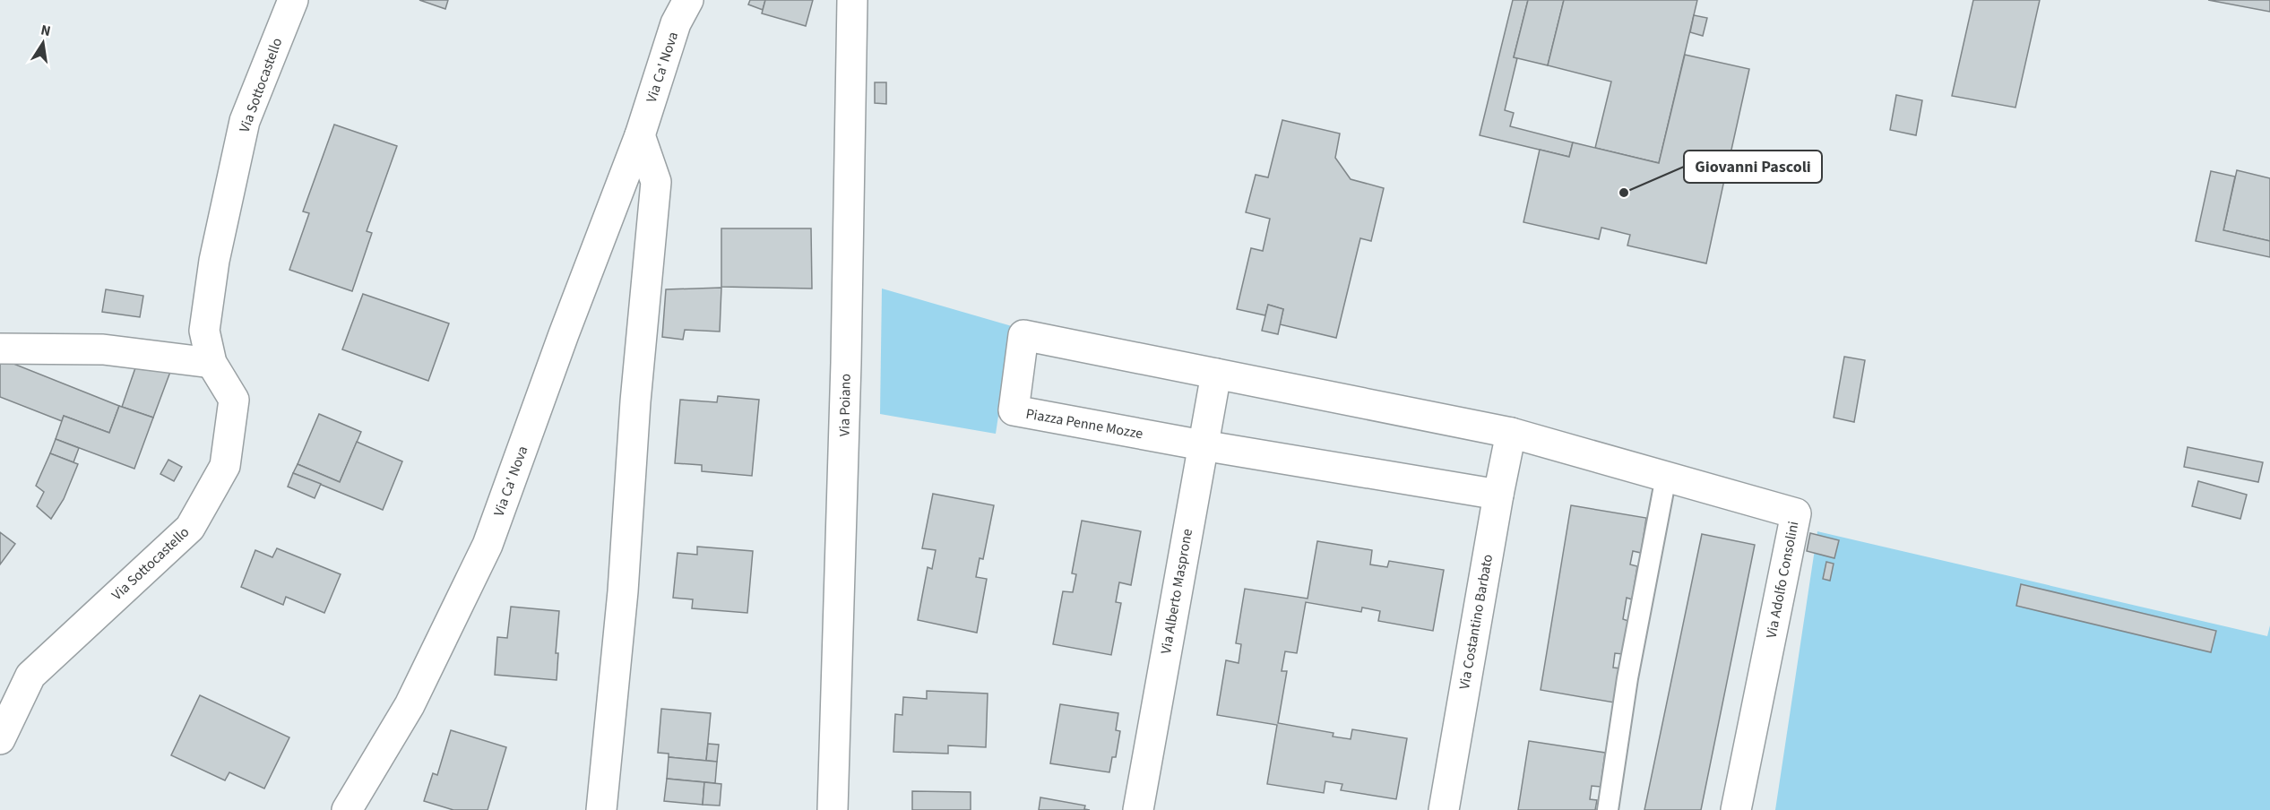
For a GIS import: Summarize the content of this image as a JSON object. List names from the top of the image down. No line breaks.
{"streets":{"street":["Via Ca' Nova","Via Sottocastello","Via Poiano","Piazza Penne Mozze","Via Adolfo Consolini","Via Alberto Masprone","Via Costantino Barbato"]},"crossings":[["Piazza Penne Mozze","Via Adolfo Consolini"],["Piazza Penne Mozze","Via Alberto Masprone"],["Piazza Penne Mozze","Via Costantino Barbato"],["Via Adolfo Consolini","Via Costantino Barbato"]],"places":["Giovanni Pascoli"],"north":"top"}
